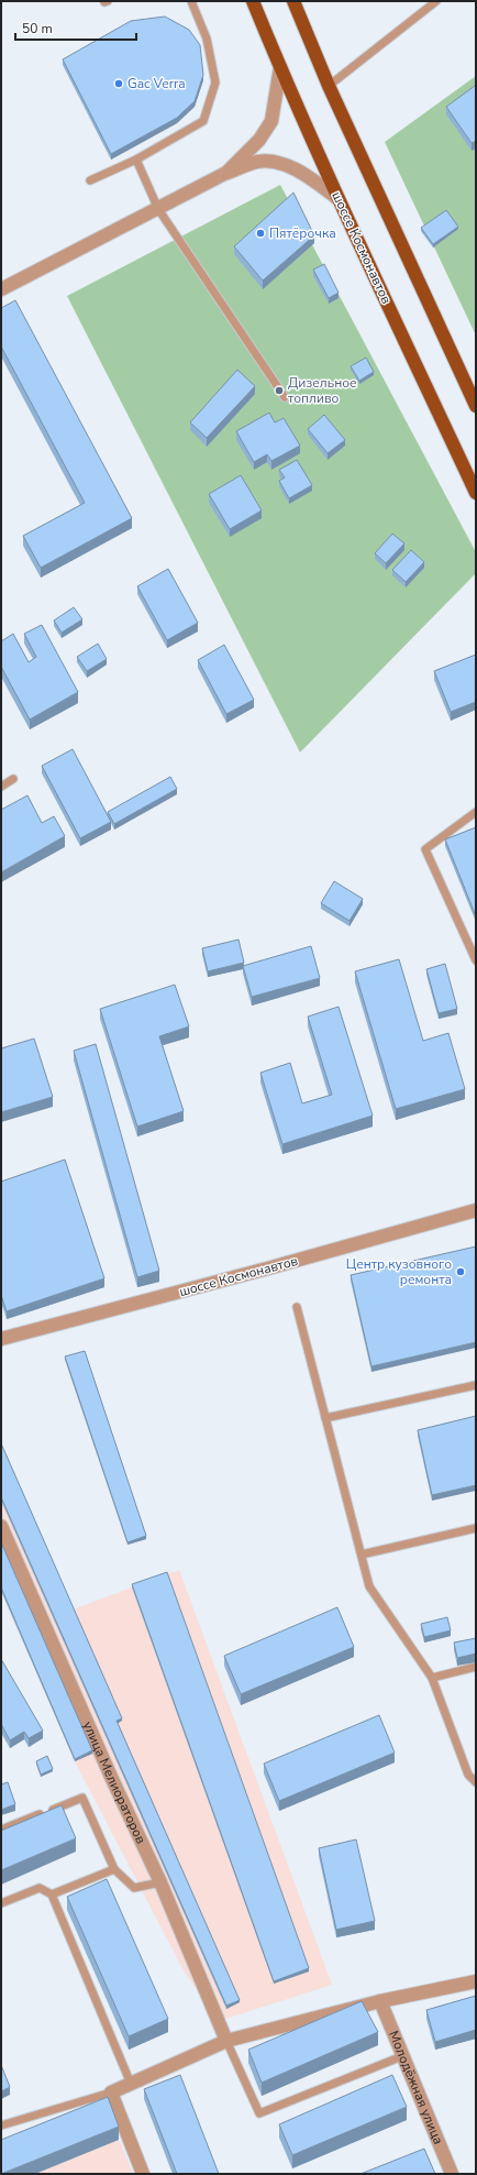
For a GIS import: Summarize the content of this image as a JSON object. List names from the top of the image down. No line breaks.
{"streets":{"main road":["шоссе Космонавтов"],"street":["улица Мелиораторов","Молодёжная улица"]},"places":["Gac Verra","Пятёрочка","Дизельное топливо","Центр кузовного ремонта"],"scale_bar":"50 m"}
